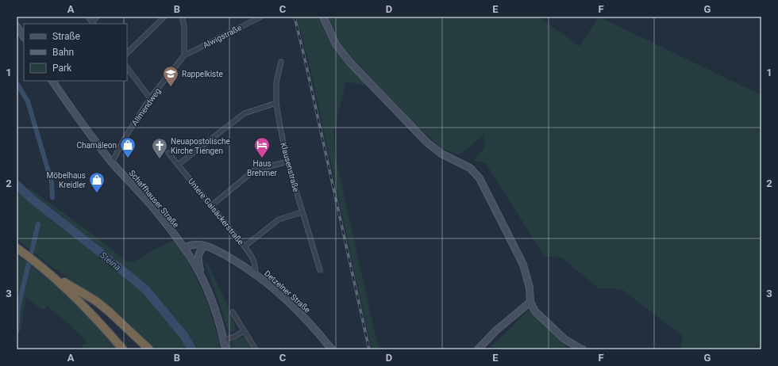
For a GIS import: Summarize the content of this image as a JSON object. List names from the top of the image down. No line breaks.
{"streets":{"main road":["Schaffhauser Straße","Detzelner Straße"],"street":["Alwigstraße","Allmendweg","Klausenstraße","Untere Gaisäckerstraße"]},"crossings":[["Alwigstraße","Allmendweg"],["Allmendweg","Schaffhauser Straße"],["Schaffhauser Straße","Detzelner Straße"],["Untere Gaisäckerstraße","Detzelner Straße"]],"water":["Steina"],"places":{"school or university":["Rappelkiste"],"shop":["Chamäleon","Möbelhaus Kreidler"],"hotel":["Haus Brehmer"],"church":["Neuapostolische Kirche Tiengen"]},"legend":["Straße","Bahn","Park"],"grid":{"columns":["A","B","C","D","E","F","G"],"rows":["1","2","3"]}}
